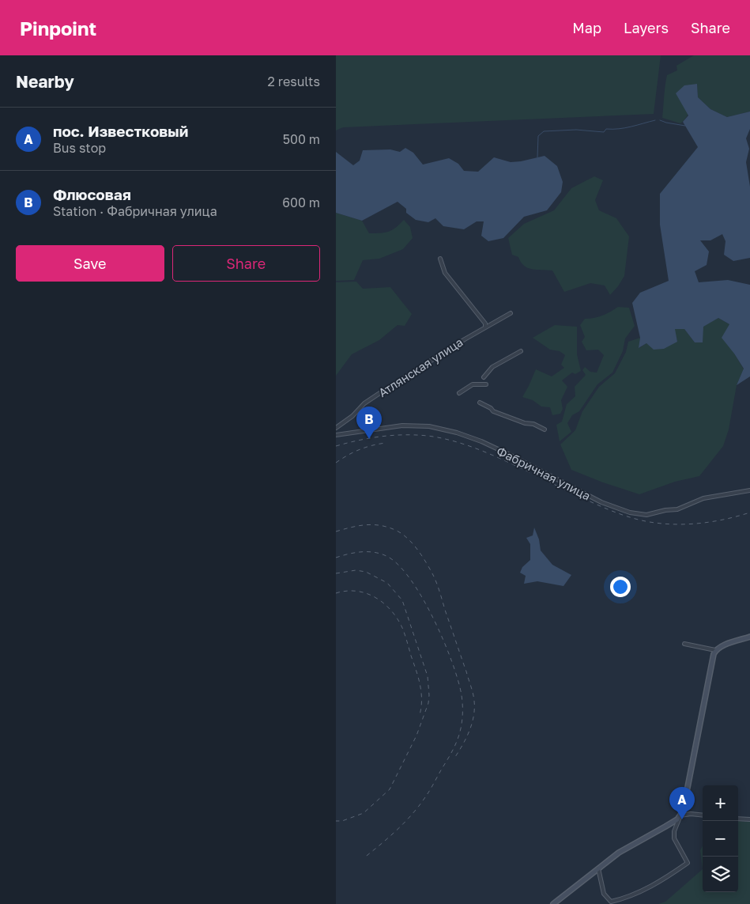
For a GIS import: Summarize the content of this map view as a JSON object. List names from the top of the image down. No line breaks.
{"streets":{"street":["Атлянская улица","Фабричная улица"]},"page":{"header":"Pinpoint","nav":["Map","Layers","Share"],"heading":["Nearby","2 results"],"list":[{"mark":"A","name":"пос. Известковый","note":"Bus stop","value":"500 m"},{"mark":"B","name":"Флюсовая","note":"Station · Фабричная улица","value":"600 m"}],"buttons":["Save","Share"],"pins":["B","A"],"map_buttons":["+","−"]}}
